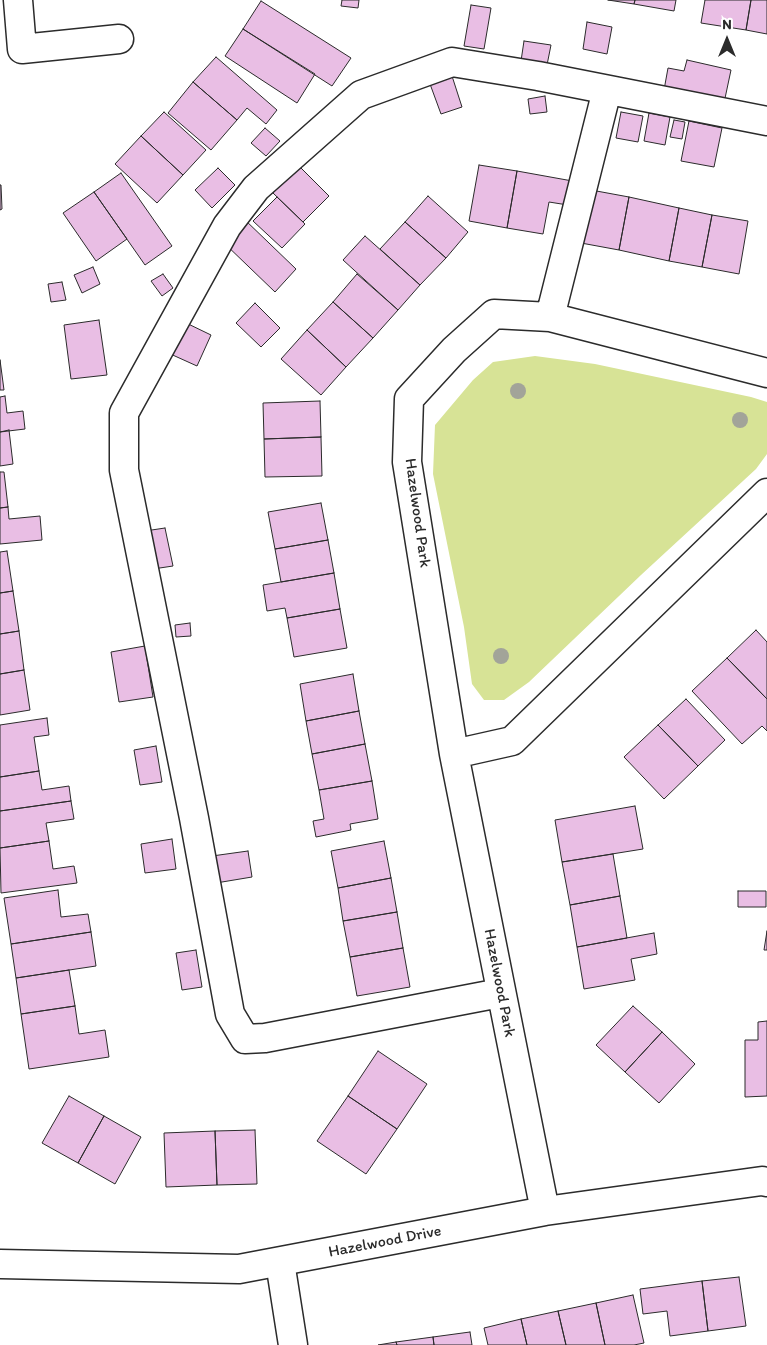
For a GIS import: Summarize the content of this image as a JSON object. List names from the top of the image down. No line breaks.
{"streets":{"street":["Hazelwood Park","Hazelwood Drive"]},"crossings":[["Hazelwood Park","Hazelwood Drive"]],"north":"top"}
